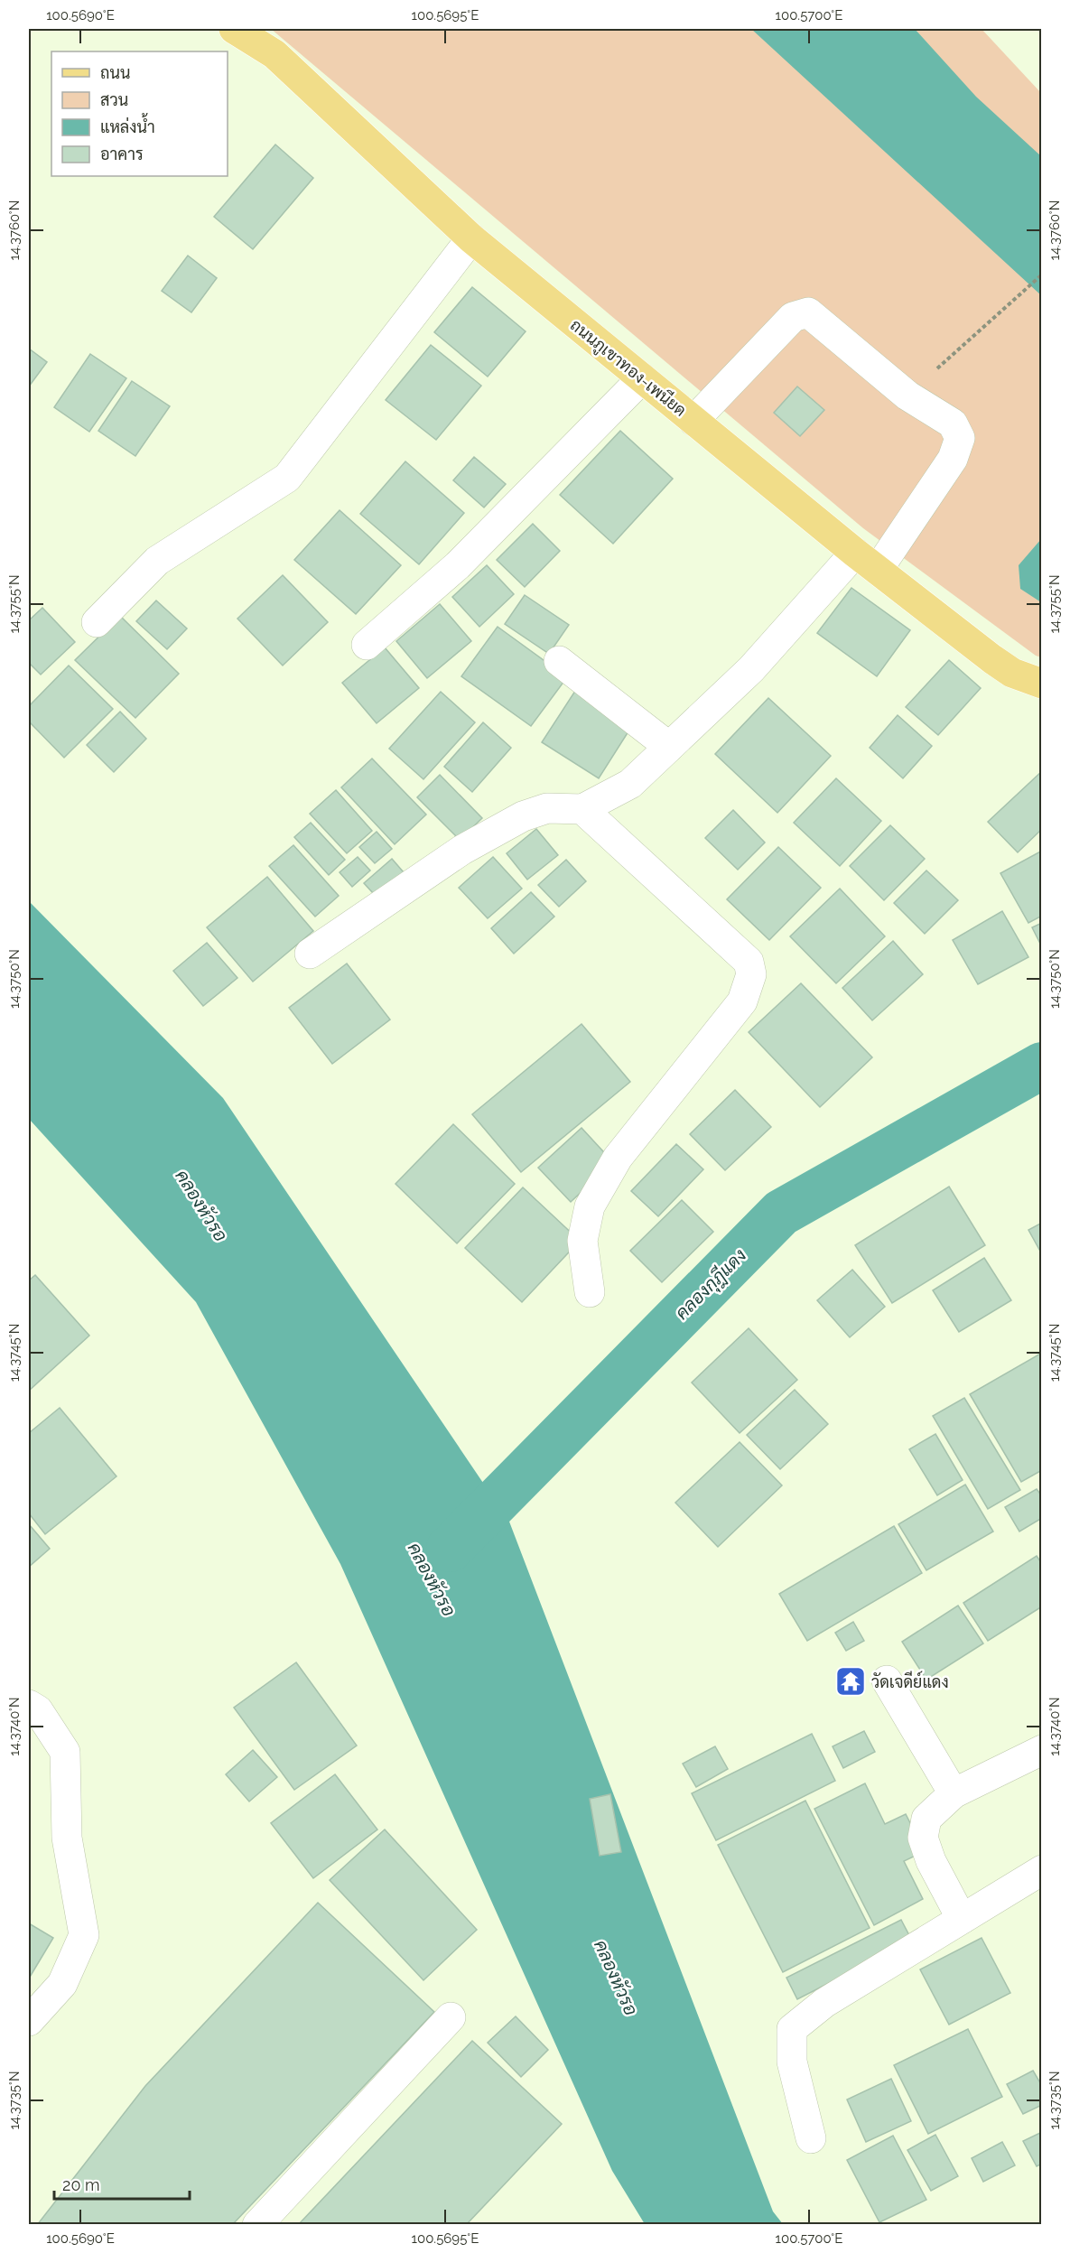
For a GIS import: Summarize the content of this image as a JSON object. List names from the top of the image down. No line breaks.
{"streets":{"main road":["ถนนภูเขาทอง-เพนียด"]},"water":["คลองหัวรอ","คลองกุฎีแดง"],"places":{"temple":["วัดเจดีย์แดง"]},"legend":["ถนน","สวน","แหล่งน้ำ","อาคาร"],"scale_bar":"20 m","coordinates":["100.5690°E","100.5695°E","100.5700°E","14.3760°N","14.3755°N","14.3750°N","14.3745°N","14.3740°N","14.3735°N"]}
